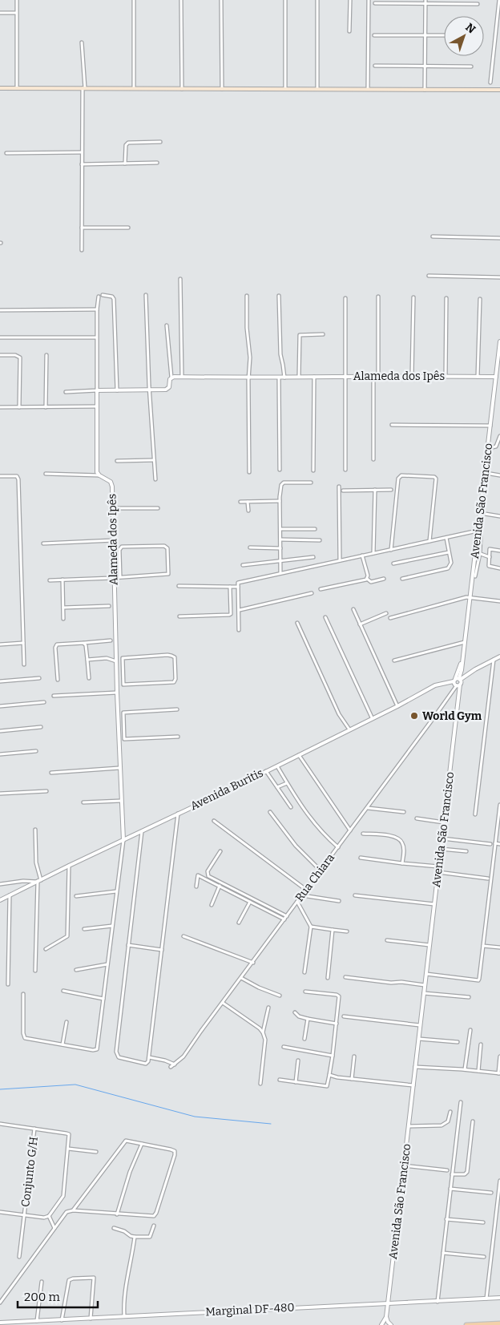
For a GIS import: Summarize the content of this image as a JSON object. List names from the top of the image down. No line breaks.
{"streets":{"street":["Alameda dos Ipês","Avenida São Francisco","Avenida Buritis","Rua Chiara","Conjunto G/H","Marginal DF-480"]},"crossings":[["Alameda dos Ipês","Avenida São Francisco"],["Alameda dos Ipês","Avenida Buritis"],["Avenida São Francisco","Avenida Buritis"],["Avenida São Francisco","Rua Chiara"],["Avenida São Francisco","Marginal DF-480"]],"places":["World Gym"],"scale_bar":"200 m","north":"top right"}
